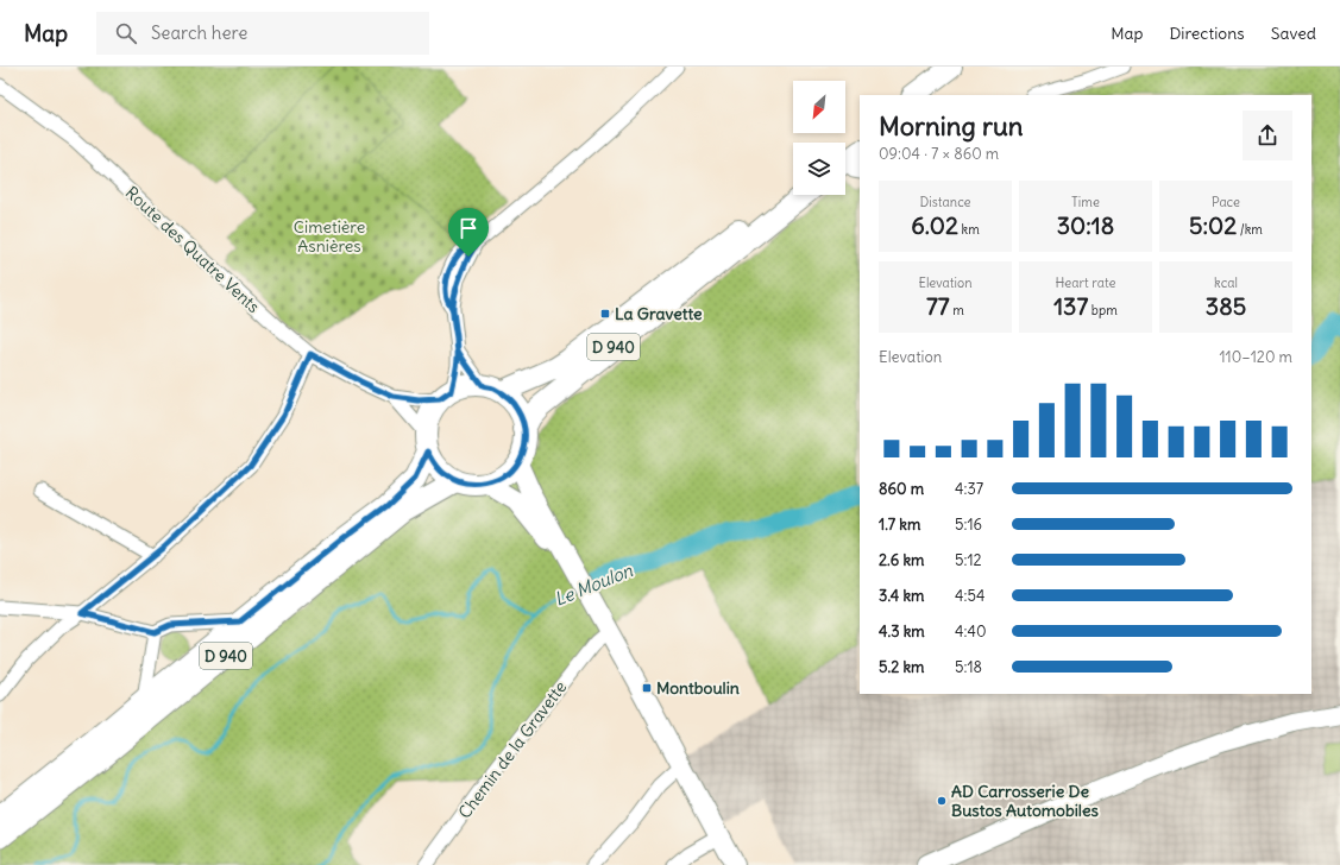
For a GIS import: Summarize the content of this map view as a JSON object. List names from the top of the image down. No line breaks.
{"streets":{"main road":["D 940"],"street":["Route des Quatre Vents","Chemin de la Gravette"]},"water":["Le Moulon"],"parks":["Cimetière Asnières"],"places":{"transit":["La Gravette","Montboulin"],"other":["AD Carrosserie De Bustos Automobiles"]},"north":"bottom left","page":{"header":"Map","search":"Search here","nav":["Map","Directions","Saved"],"heading":["Morning run","09:04 · 7 × 860 m"],"stats":[["Distance","6.02 km"],["Time","30:18"],["Pace","5:02 /km"],["Elevation","77 m"],["Heart rate","137 bpm"],["kcal","385"]],"chart":["Elevation","110–120 m"],"list":[{"name":"860 m","note":"4:37"},{"name":"1.7 km","note":"5:16"},{"name":"2.6 km","note":"5:12"},{"name":"3.4 km","note":"4:54"},{"name":"4.3 km","note":"4:40"},{"name":"5.2 km","note":"5:18"}]}}
